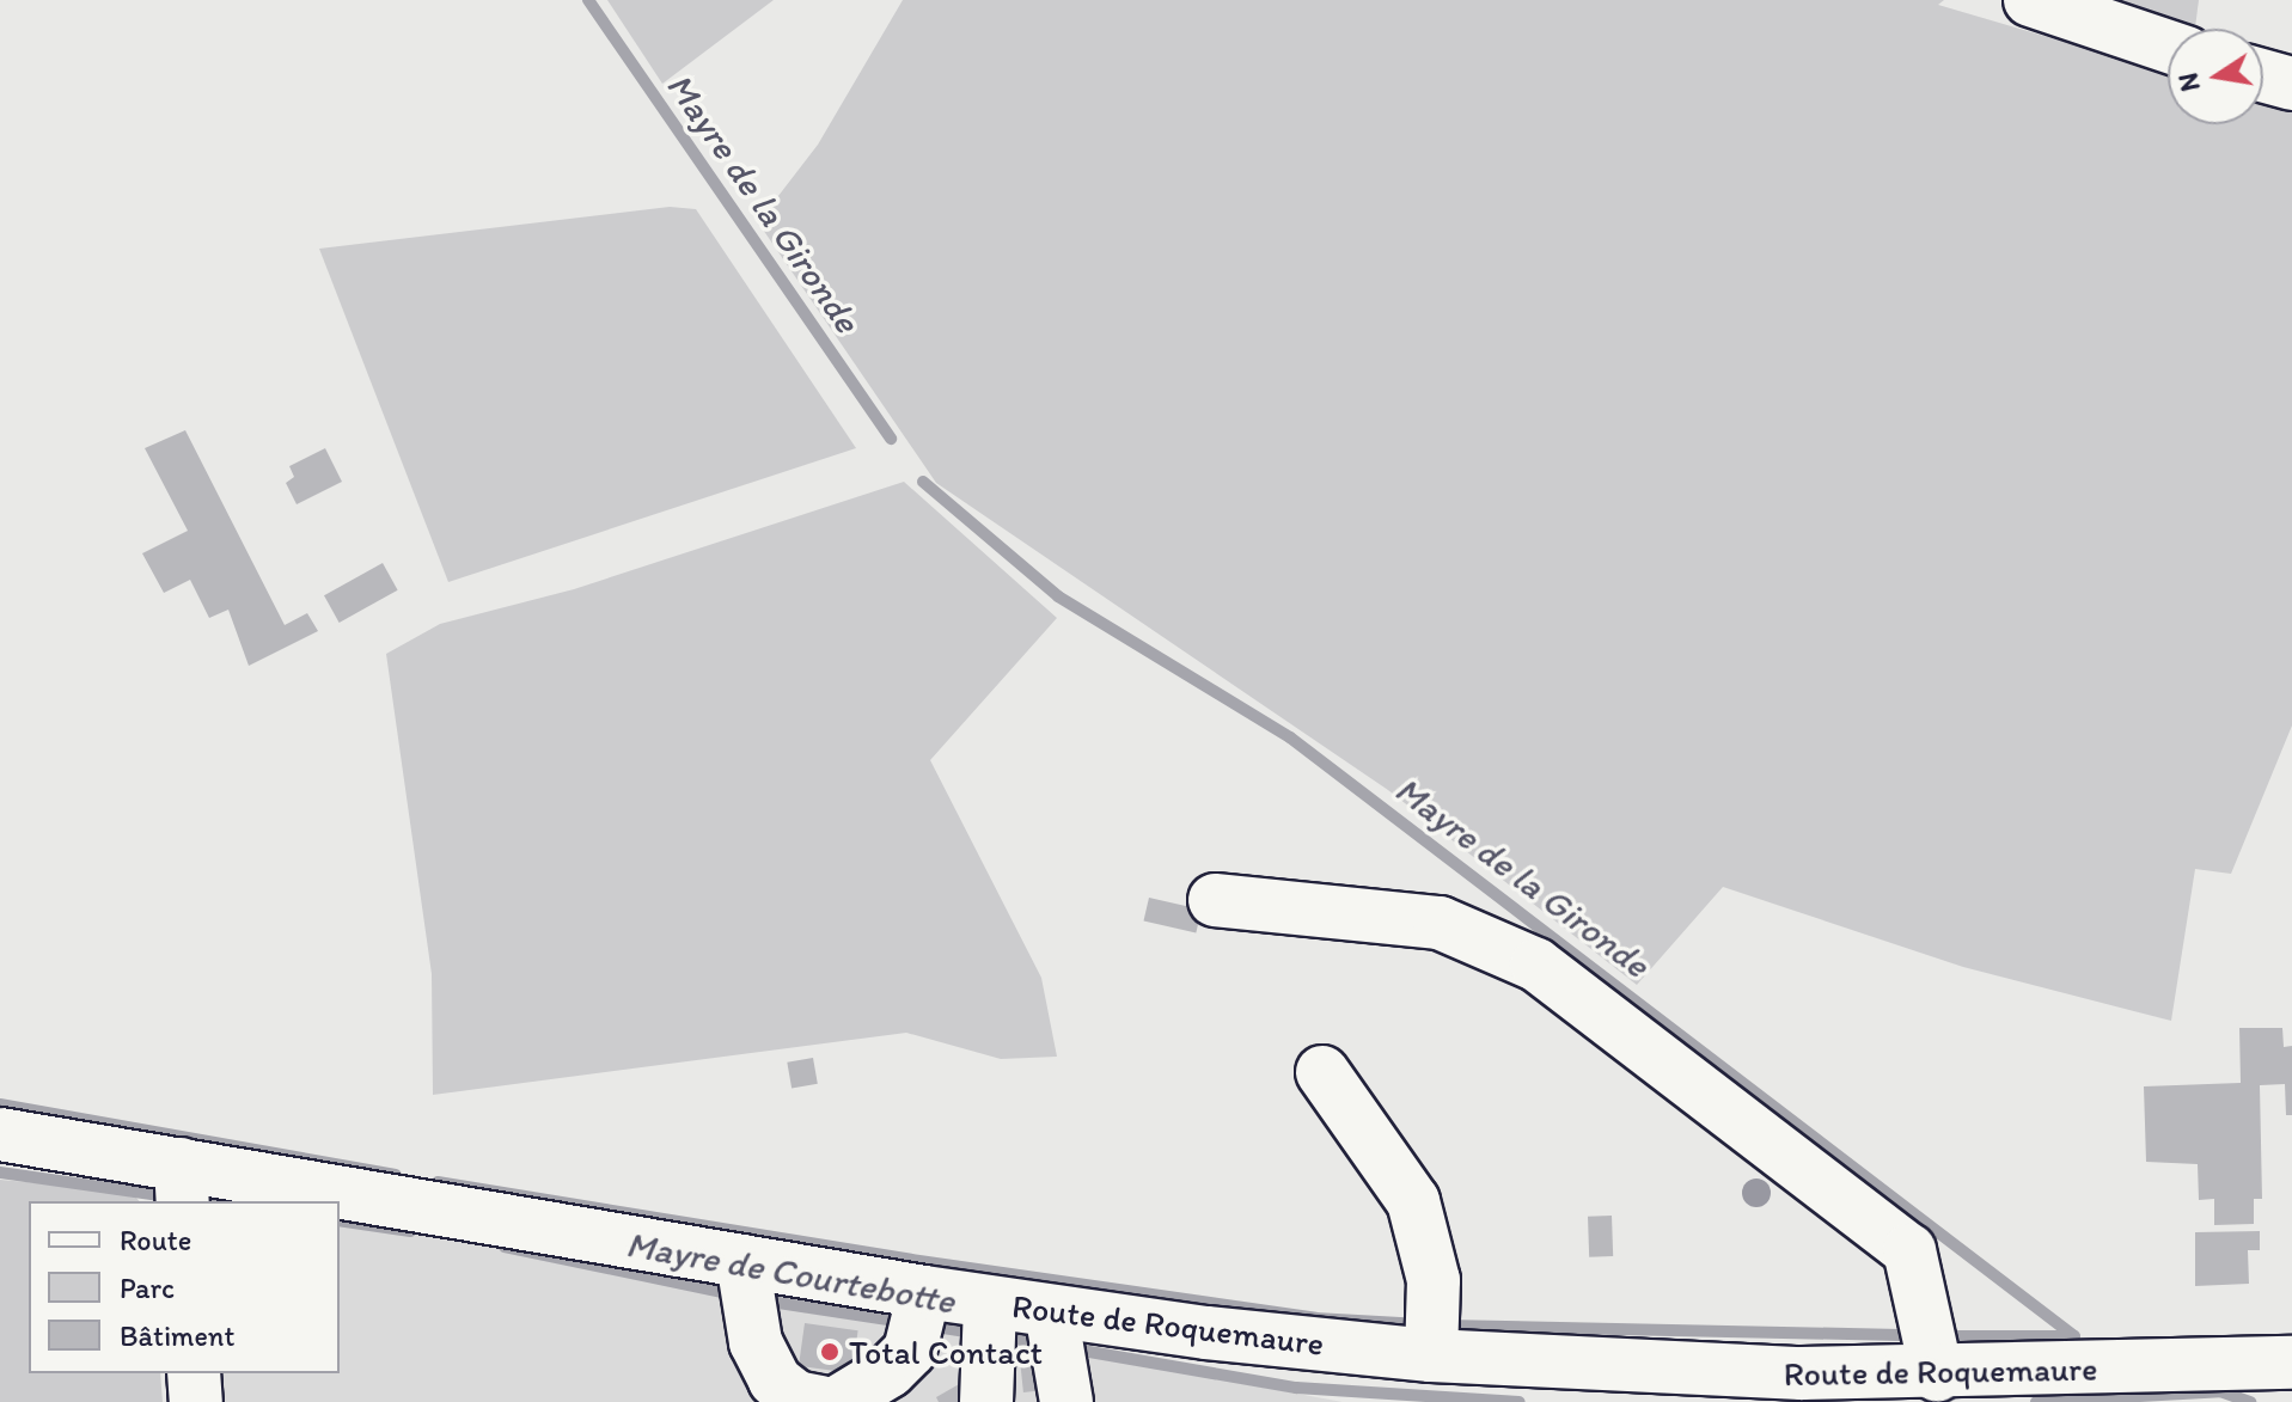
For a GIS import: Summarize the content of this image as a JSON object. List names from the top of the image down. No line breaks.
{"streets":{"main road":["Route de Roquemaure"]},"water":["Mayre de la Gironde","Mayre de Courtebotte"],"places":["Total Contact"],"legend":["Route","Parc","Bâtiment"],"north":"left"}
